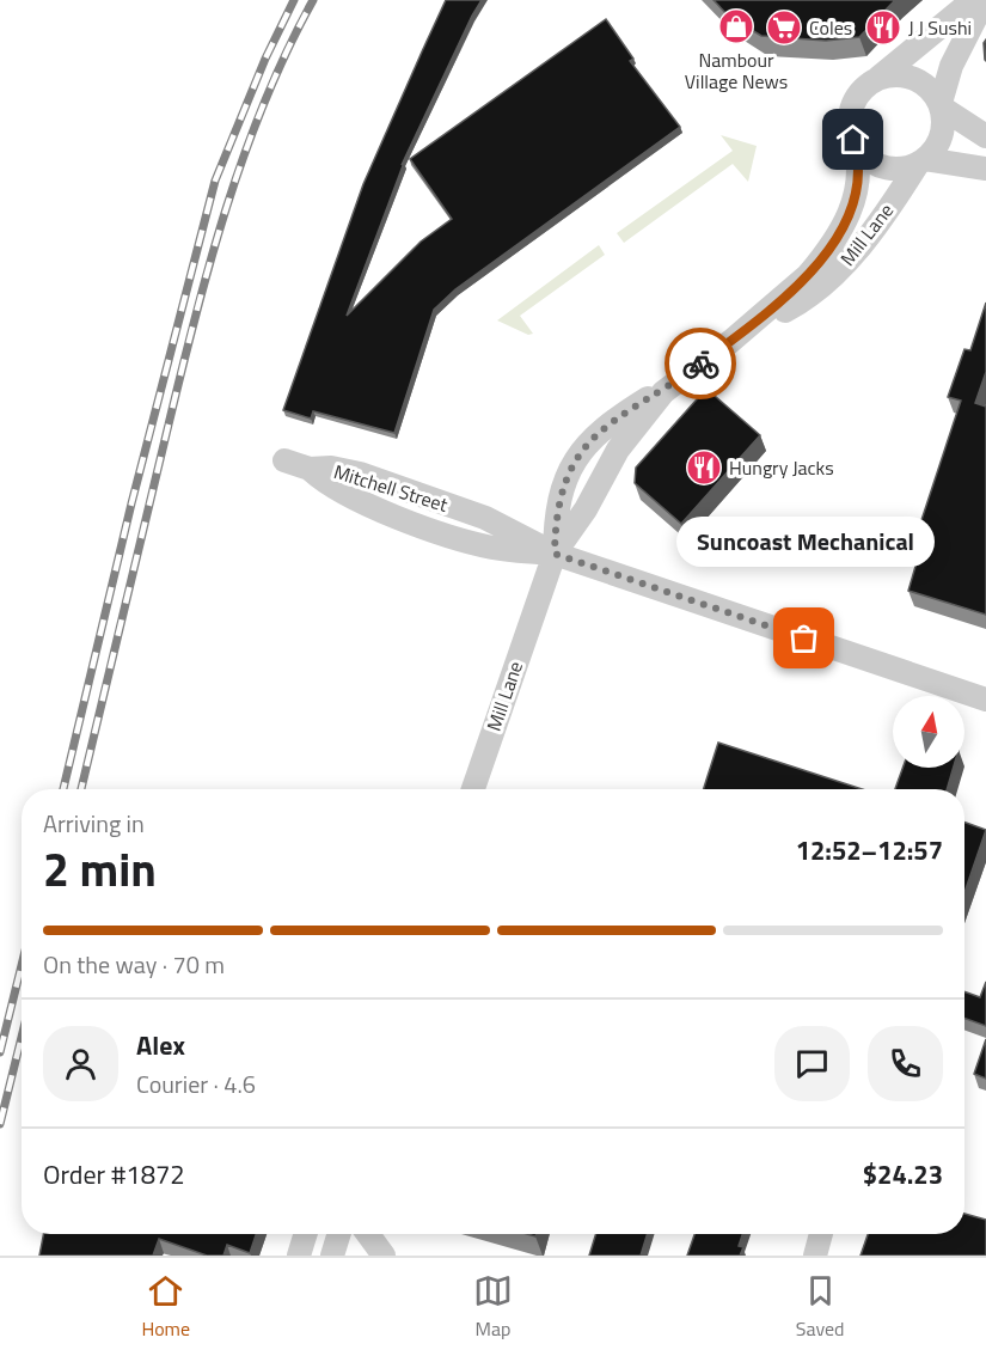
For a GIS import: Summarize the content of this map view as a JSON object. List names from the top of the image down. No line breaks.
{"streets":{"street":["Mill Lane","Mitchell Street"]},"crossings":[["Mill Lane","Mitchell Street"]],"places":{"shop":["Nambour Village News"],"supermarket":["Coles"],"restaurant":["J J Sushi","Hungry Jacks"],"other":["Suncoast Mechanical"]},"north":"top","page":{"bubble":"Suncoast Mechanical","heading":["2 min","Arriving in","12:52–12:57"],"panel":["Alex","Courier · 4.6","Order #1872","$24.23"],"bar":"On the way · 70 m","tabs":["Home","Map","Saved"]}}
